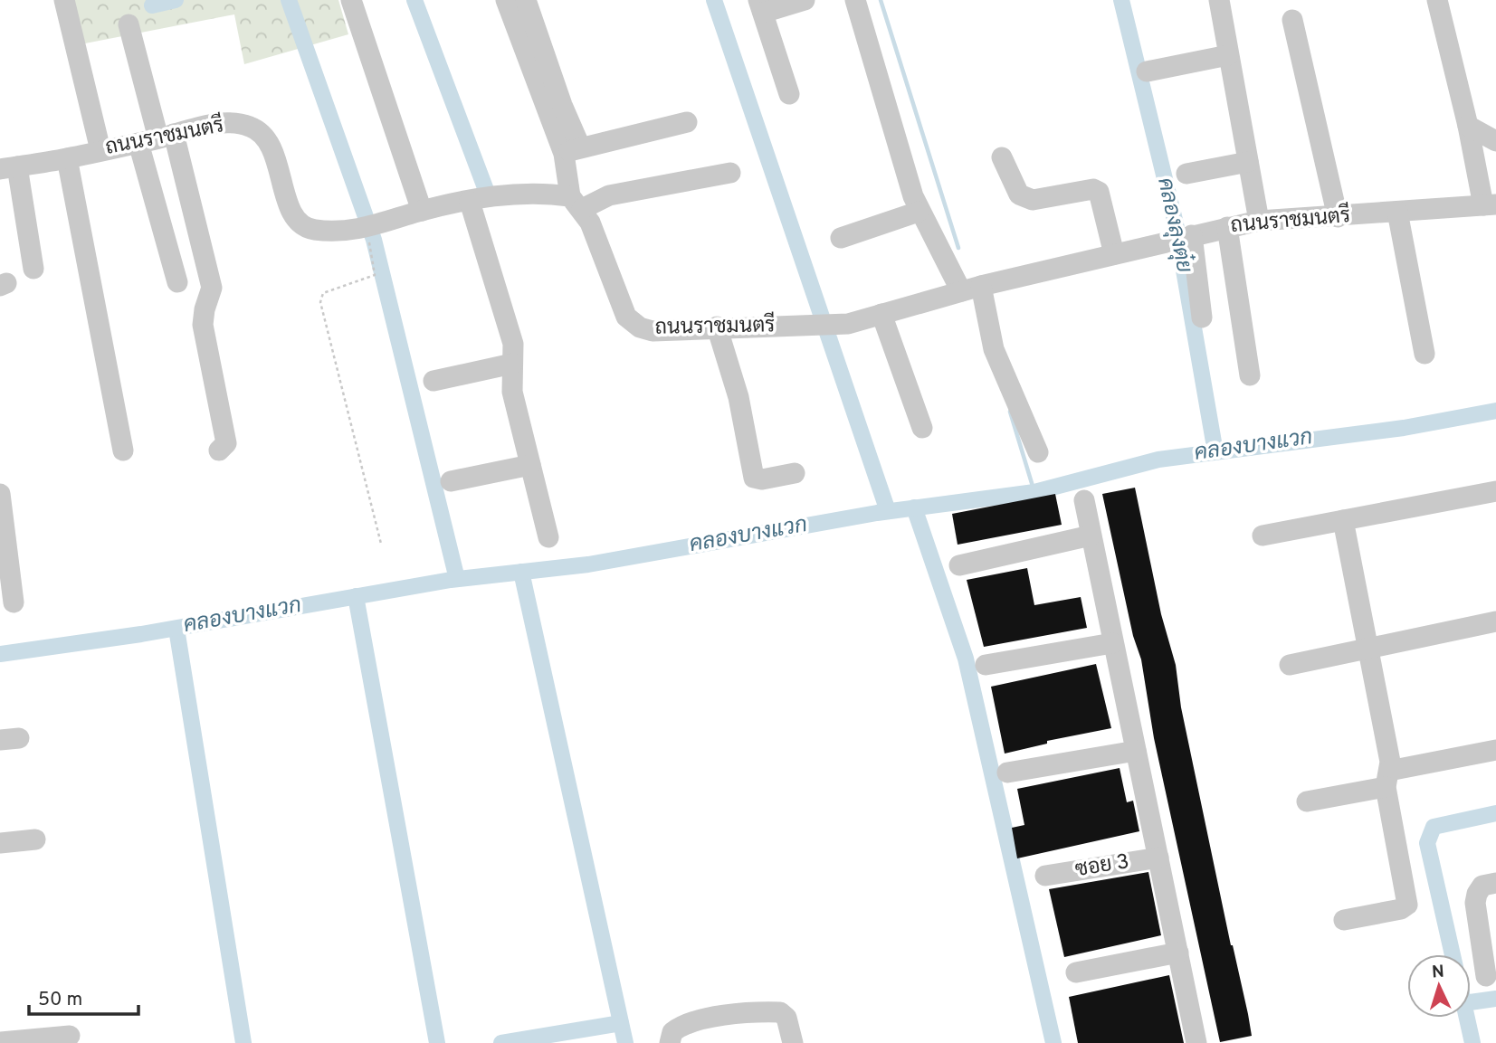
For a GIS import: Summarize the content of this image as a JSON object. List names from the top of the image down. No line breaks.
{"streets":{"street":["ถนนราชมนตรี","ซอย 3"]},"water":["คลองลุงตุ๋ย","คลองบางแวก"],"scale_bar":"50 m","north":"top"}
